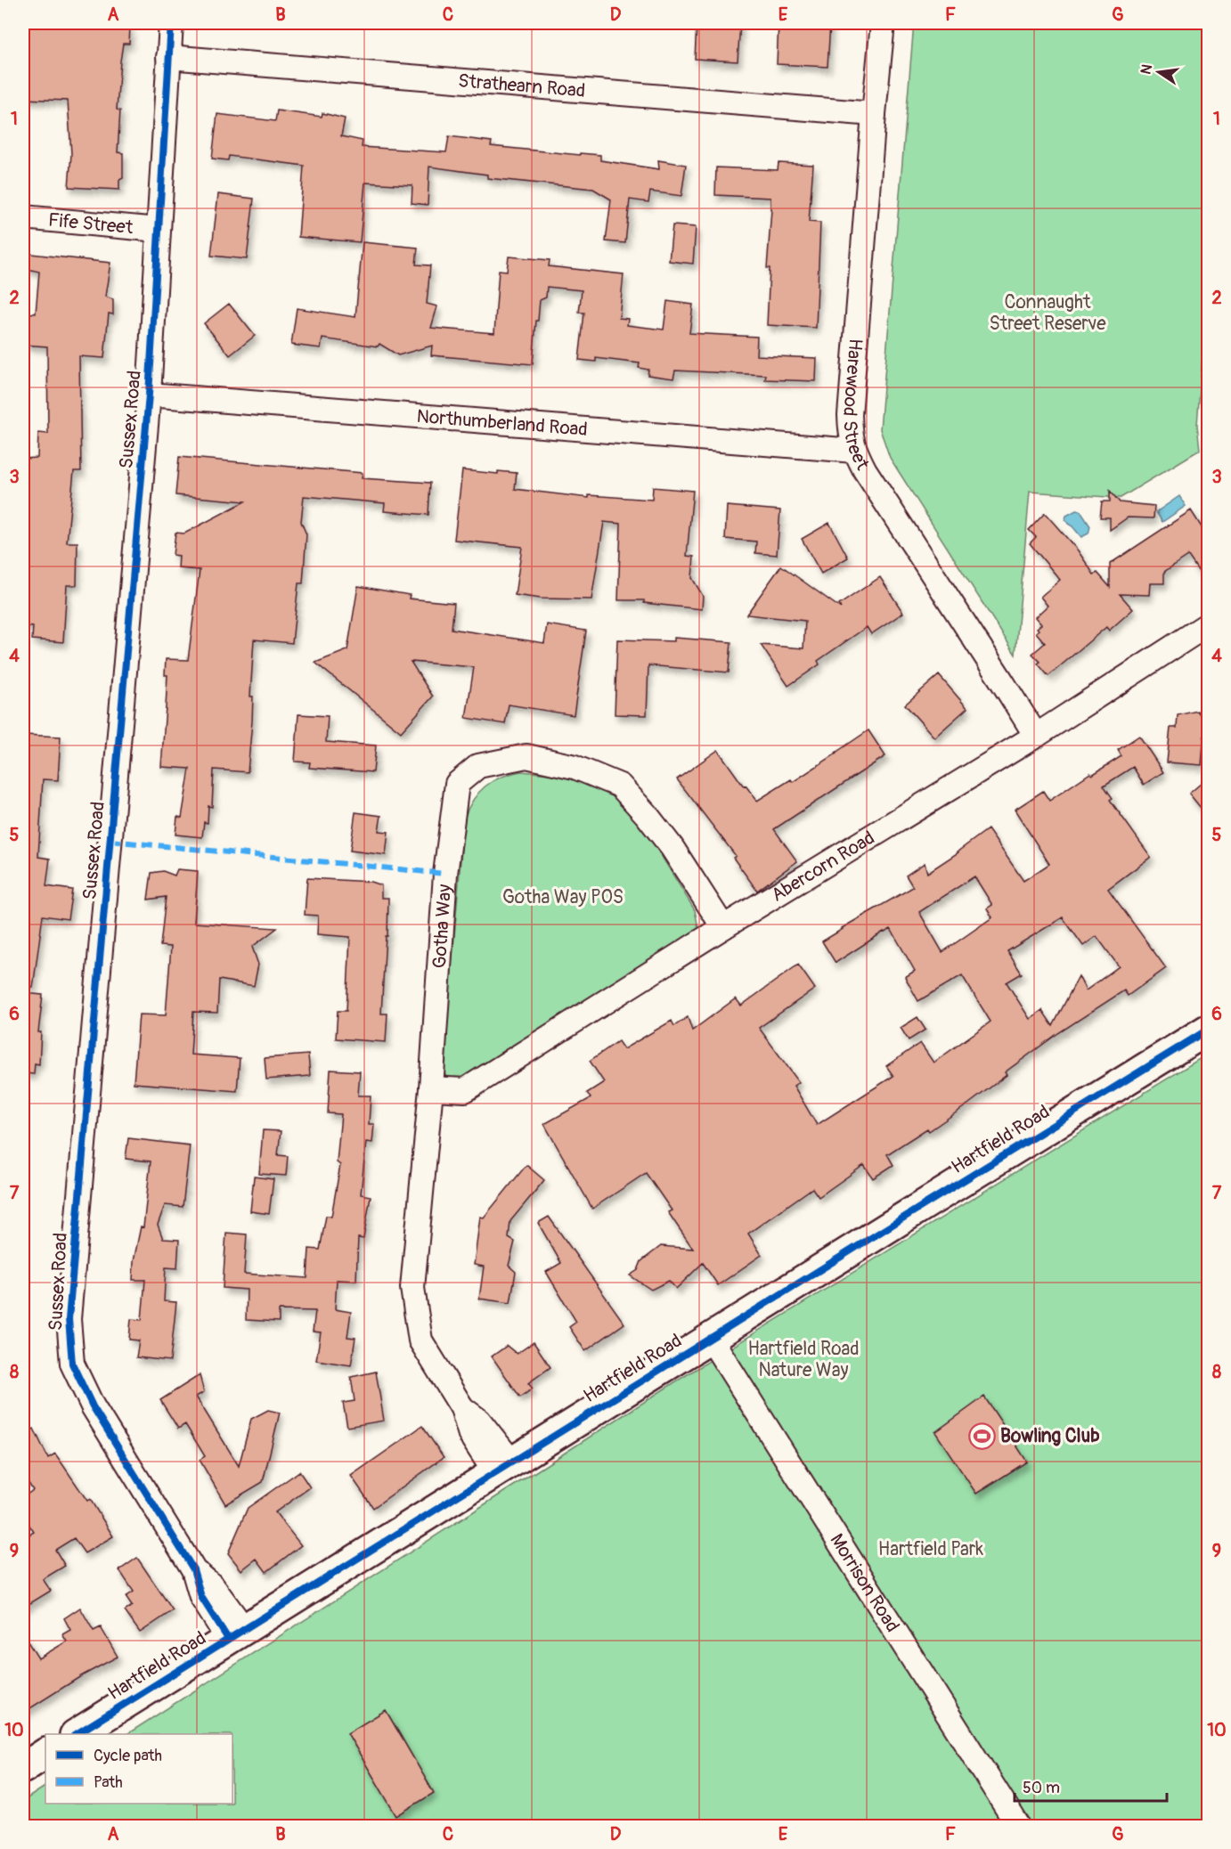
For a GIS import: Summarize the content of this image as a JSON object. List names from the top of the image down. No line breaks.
{"streets":{"street":["Strathearn Road","Fife Street","Harewood Street","Sussex Road","Northumberland Road","Abercorn Road","Gotha Way","Hartfield Road","Morrison Road"]},"crossings":[["Strathearn Road","Harewood Street"],["Strathearn Road","Sussex Road"],["Fife Street","Sussex Road"],["Harewood Street","Northumberland Road"],["Harewood Street","Abercorn Road"],["Sussex Road","Northumberland Road"],["Sussex Road","Hartfield Road"],["Abercorn Road","Gotha Way"],["Gotha Way","Hartfield Road"],["Hartfield Road","Morrison Road"]],"parks":["Connaught Street Reserve","Gotha Way POS","Hartfield Road Nature Way","Hartfield Park"],"places":{"sports":["Bowling Club"]},"legend":["Cycle path","Path"],"scale_bar":"50 m","north":"left","grid":{"columns":["A","B","C","D","E","F","G"],"rows":["1","2","3","4","5","6","7","8","9","10"]}}
